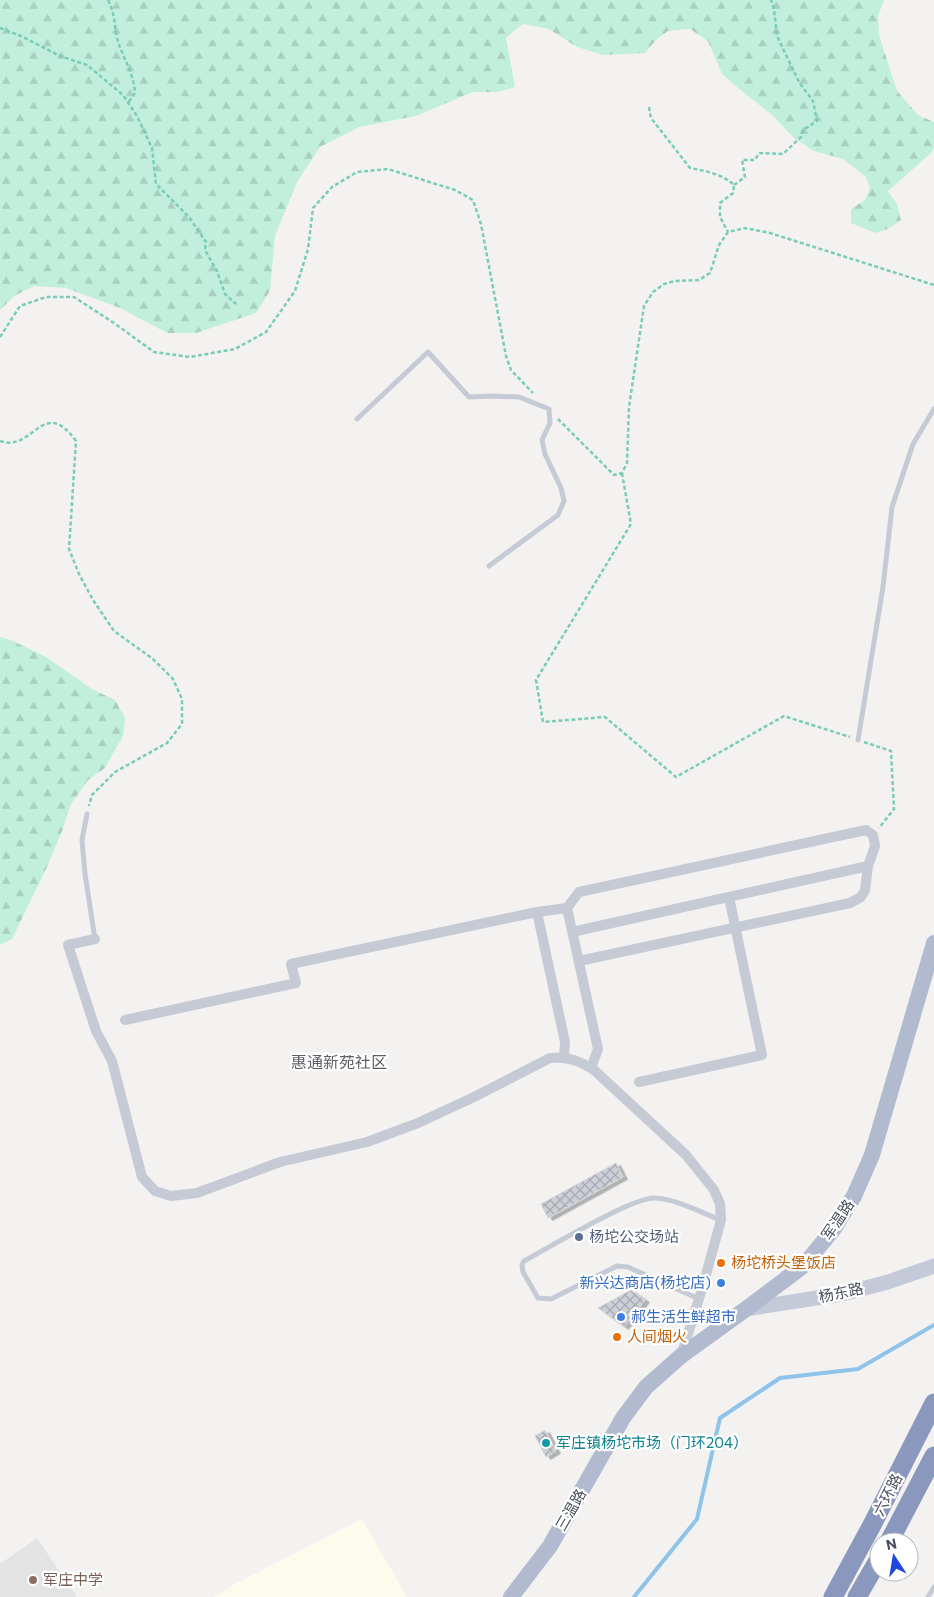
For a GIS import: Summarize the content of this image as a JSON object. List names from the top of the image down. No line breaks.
{"streets":{"highway":["六环路"],"main road":["军温路","三温路"],"street":["杨东路"]},"crossings":[["军温路","杨东路"],["军温路","三温路"]],"districts":["惠通新苑社区"],"places":["杨坨公交场站","杨坨桥头堡饭店","新兴达商店(杨坨店)","郝生活生鲜超市","人间烟火","军庄镇杨坨市场（门环204）","军庄中学"],"north":"top"}
